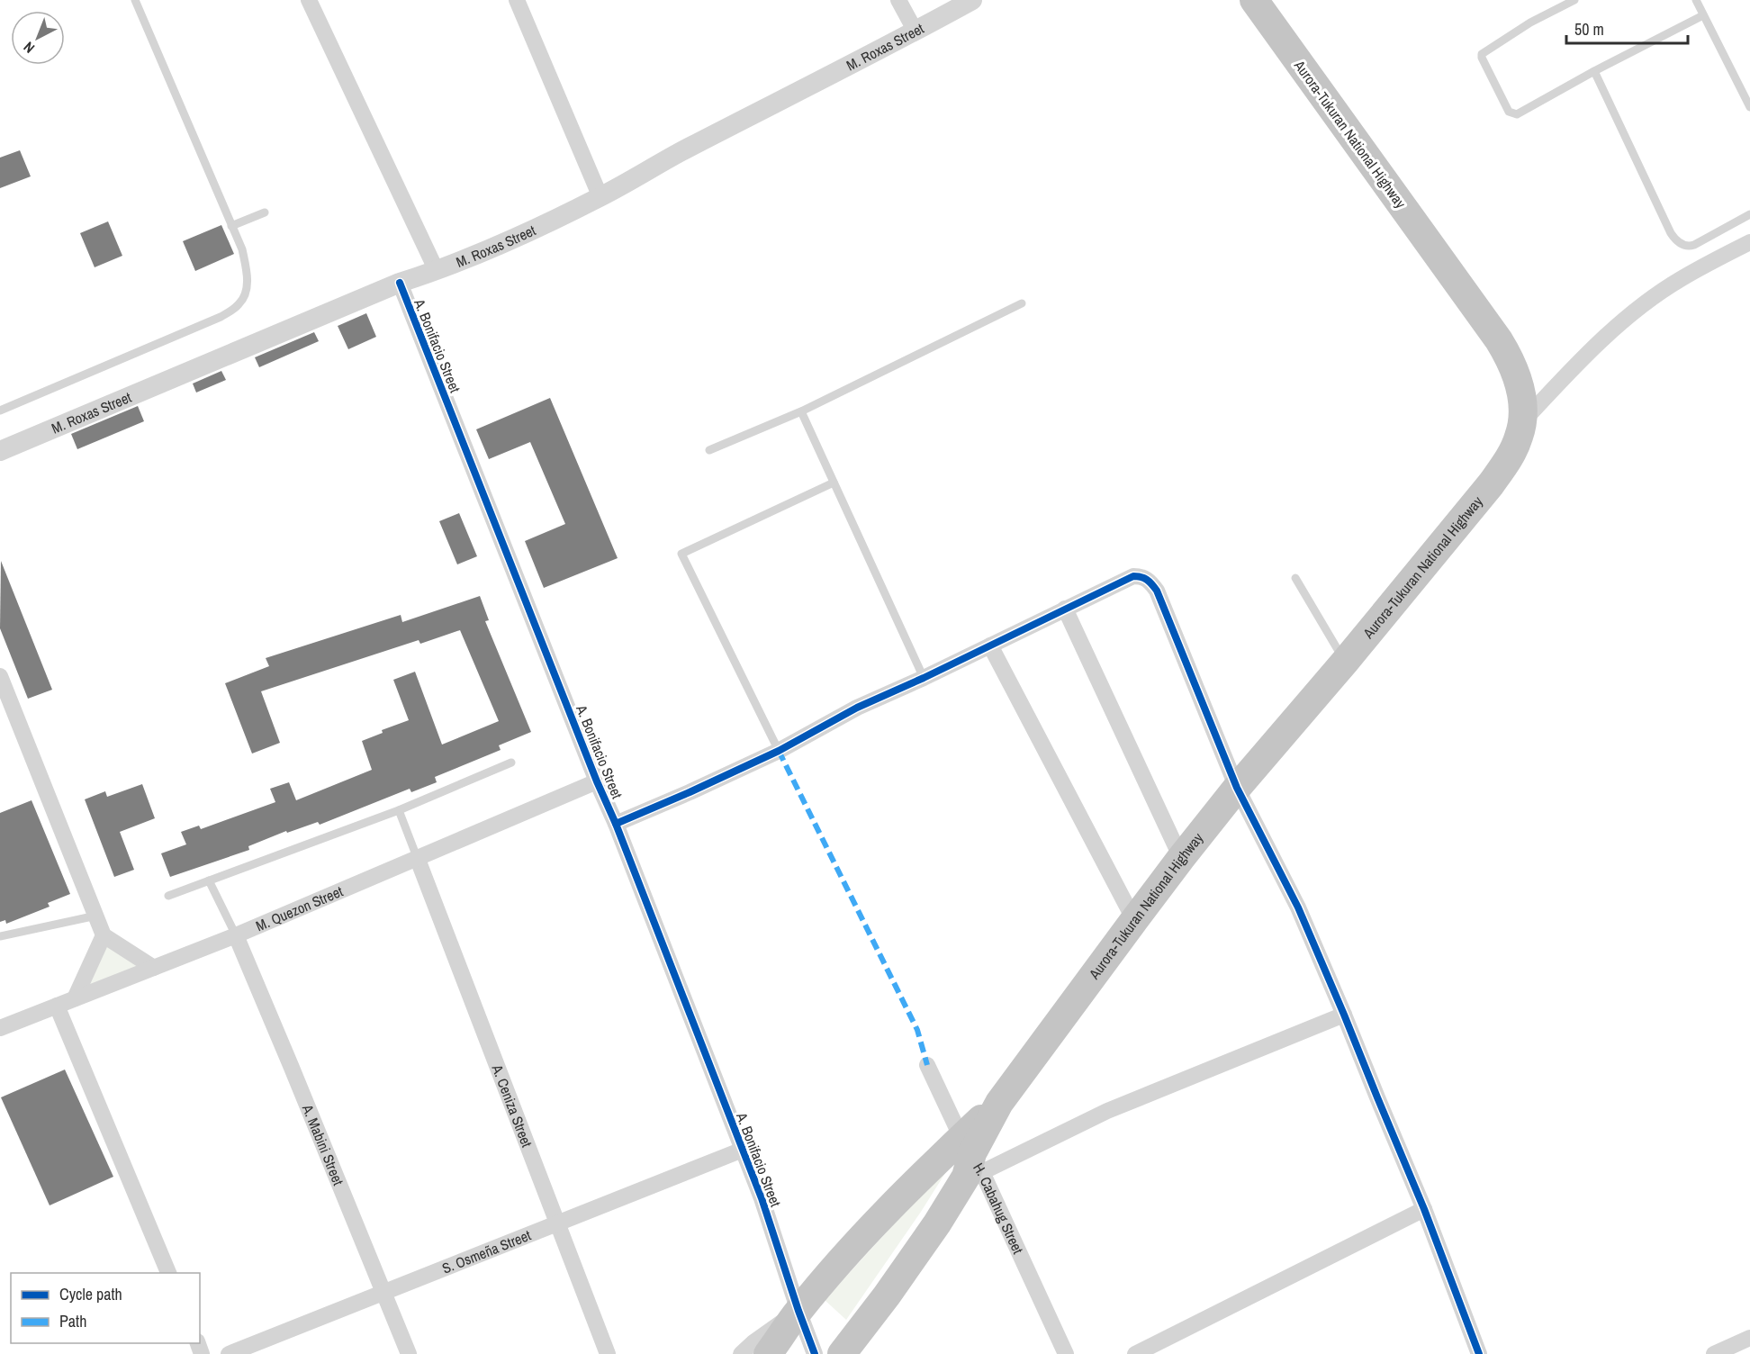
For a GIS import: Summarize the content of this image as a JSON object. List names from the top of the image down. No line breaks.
{"streets":{"highway":["Aurora-Tukuran National Highway"],"street":["M. Roxas Street","A. Bonifacio Street","M. Quezon Street","A. Ceniza Street","A. Mabini Street","H. Cabahug Street","S. Osmeña Street"]},"crossings":[["M. Roxas Street","A. Bonifacio Street"],["Aurora-Tukuran National Highway","A. Bonifacio Street"],["Aurora-Tukuran National Highway","H. Cabahug Street"],["A. Bonifacio Street","M. Quezon Street"],["A. Bonifacio Street","S. Osmeña Street"],["M. Quezon Street","A. Ceniza Street"],["M. Quezon Street","A. Mabini Street"],["A. Ceniza Street","S. Osmeña Street"],["A. Mabini Street","S. Osmeña Street"]],"legend":["Cycle path","Path"],"scale_bar":"50 m","north":"bottom left"}
